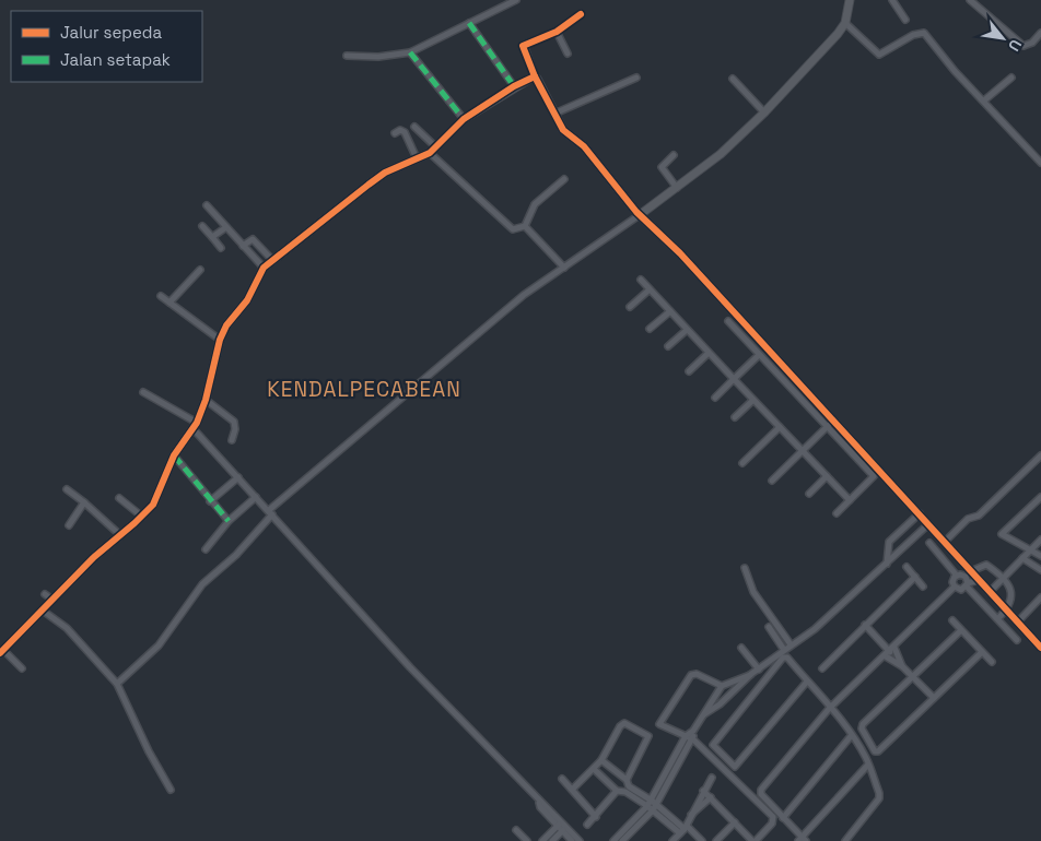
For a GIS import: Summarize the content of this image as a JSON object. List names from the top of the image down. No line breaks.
{"districts":["KENDALPECABEAN"],"legend":["Jalur sepeda","Jalan setapak"],"north":"bottom right"}
